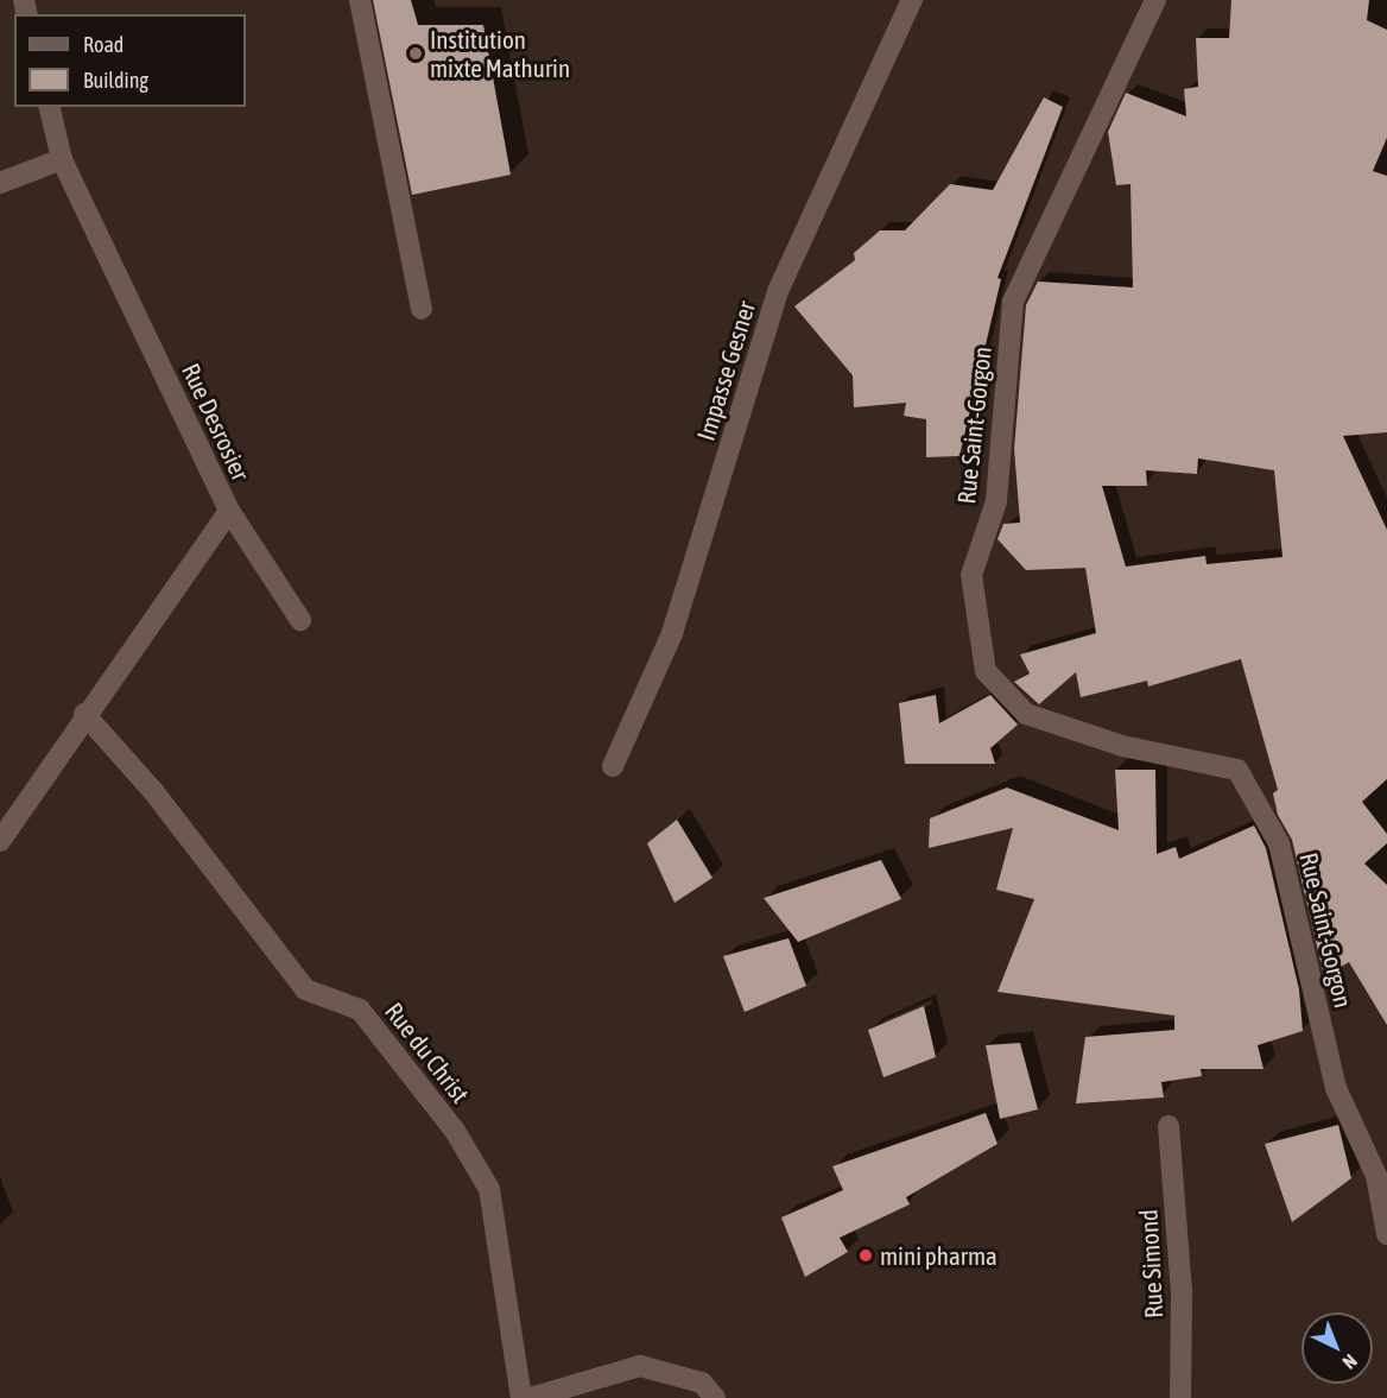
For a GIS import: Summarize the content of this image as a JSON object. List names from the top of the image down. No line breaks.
{"streets":{"street":["Impasse Gesner","Rue Desrosier","Rue Saint-Gorgon","Rue du Christ","Rue Simond"]},"crossings":[["Rue Desrosier","Rue du Christ"]],"places":["Institution mixte Mathurin","mini pharma"],"legend":["Road","Building"],"north":"bottom right"}
